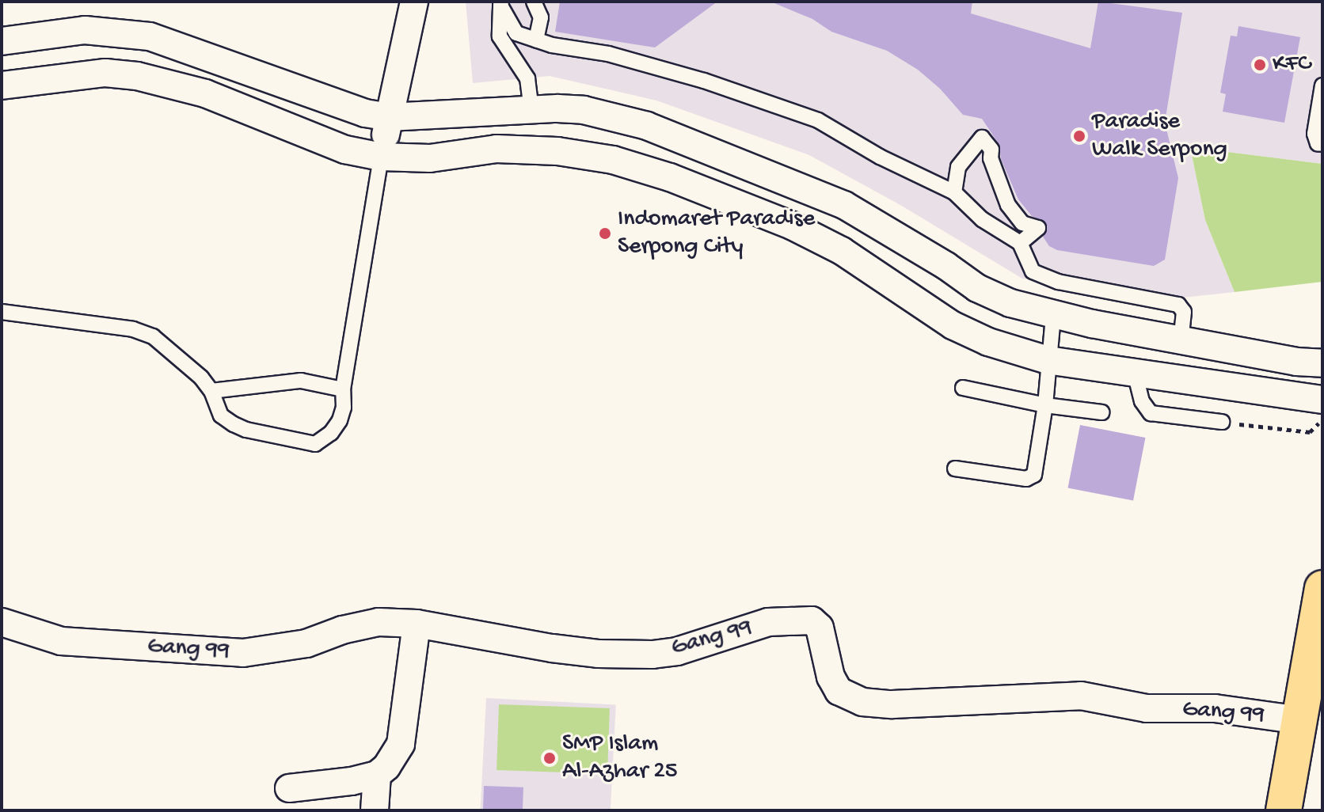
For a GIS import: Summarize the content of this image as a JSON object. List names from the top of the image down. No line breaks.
{"streets":{"street":["Gang 99"]},"places":["KFC","Paradise Walk Serpong","Indomaret Paradise Serpong City","SMP Islam Al-Azhar 25"]}
